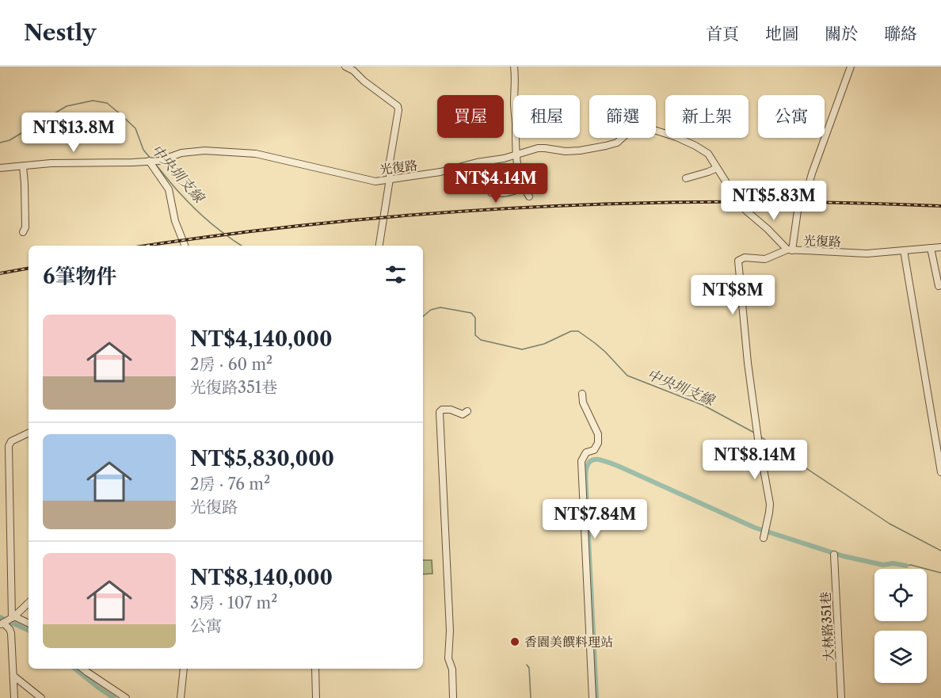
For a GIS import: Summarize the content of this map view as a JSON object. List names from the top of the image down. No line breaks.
{"streets":{"street":["光復路","大林路351巷"]},"water":["中央圳支線"],"places":["香園美饌料理站"],"page":{"header":"Nestly","nav":["首頁","地圖","關於","聯絡"],"chip":["買屋","租屋","篩選","新上架","公寓"],"price":["NT$13.8M","NT$4.14M","NT$5.83M","NT$8M","NT$8.14M","NT$7.84M"],"heading":"6筆物件","list":[{"name":"NT$4,140,000","note":"2房 · 60 m² · 光復路351巷"},{"name":"NT$5,830,000","note":"2房 · 76 m² · 光復路"},{"name":"NT$8,140,000","note":"3房 · 107 m² · 公寓"}]}}
